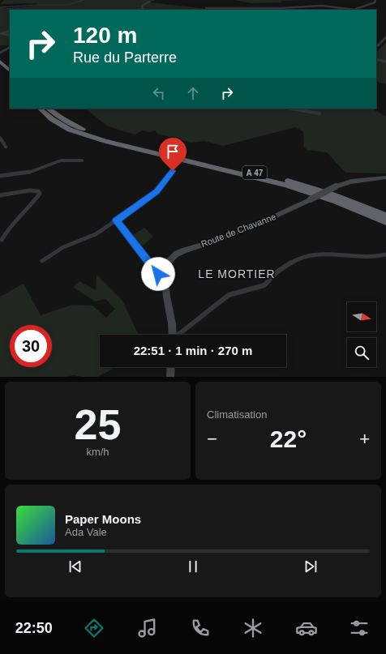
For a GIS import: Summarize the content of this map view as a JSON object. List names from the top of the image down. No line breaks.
{"streets":{"highway":["A 47"],"main road":["Route de Chavanne"]},"districts":["LE MORTIER"],"north":"right","page":{"turn":["120 m","Rue du Parterre"],"limit":"30","trip":"22:51 · 1 min · 270 m","tile":[["25","km/h"],"Climatisation"],"heat":["−","22°","+"],"song":["Paper Moons","Ada Vale"],"tabs":"22:50"}}
